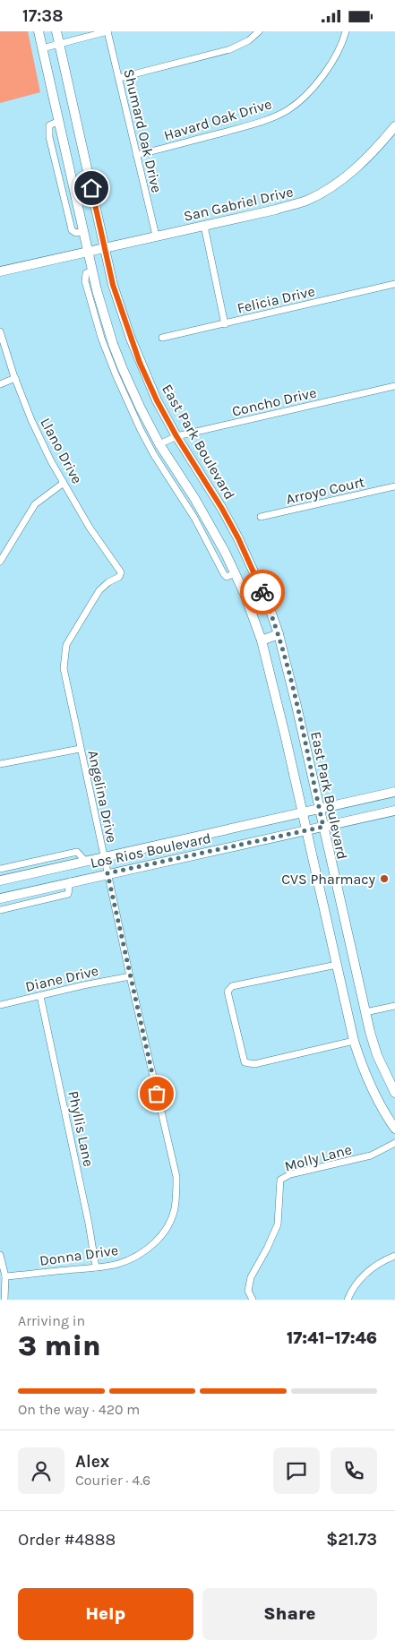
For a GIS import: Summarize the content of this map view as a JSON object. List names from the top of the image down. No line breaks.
{"streets":{"main road":["San Gabriel Drive","East Park Boulevard","Los Rios Boulevard"],"street":["Havard Oak Drive","Shumard Oak Drive","Felicia Drive","Concho Drive","Llano Drive","Arroyo Court","Angelina Drive","Diane Drive","Phyllis Lane","Molly Lane","Donna Drive"]},"crossings":[["Havard Oak Drive","Shumard Oak Drive"],["Shumard Oak Drive","San Gabriel Drive"],["San Gabriel Drive","East Park Boulevard"],["Concho Drive","East Park Boulevard"],["East Park Boulevard","Los Rios Boulevard"],["Llano Drive","Angelina Drive"],["Angelina Drive","Los Rios Boulevard"],["Angelina Drive","Diane Drive"],["Angelina Drive","Donna Drive"],["Diane Drive","Phyllis Lane"],["Phyllis Lane","Donna Drive"]],"places":["CVS Pharmacy"],"page":{"status":"17:38","heading":["3 min","Arriving in","17:41–17:46"],"panel":["Alex","Courier · 4.6","Order #4888","$21.73"],"bar":"On the way · 420 m","buttons":["Help","Share"]}}
